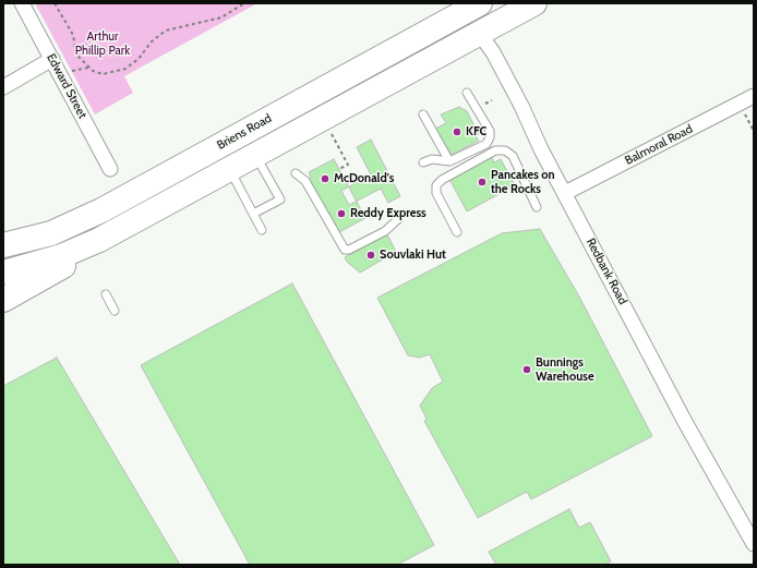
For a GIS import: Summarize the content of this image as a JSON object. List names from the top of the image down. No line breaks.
{"streets":{"highway":["Briens Road","Redbank Road"],"street":["Edward Street","Balmoral Road"]},"crossings":[["Briens Road","Redbank Road"],["Balmoral Road","Redbank Road"]],"parks":["Arthur Phillip Park"],"places":["KFC","McDonald's","Pancakes on the Rocks","Reddy Express","Souvlaki Hut","Bunnings Warehouse"]}
